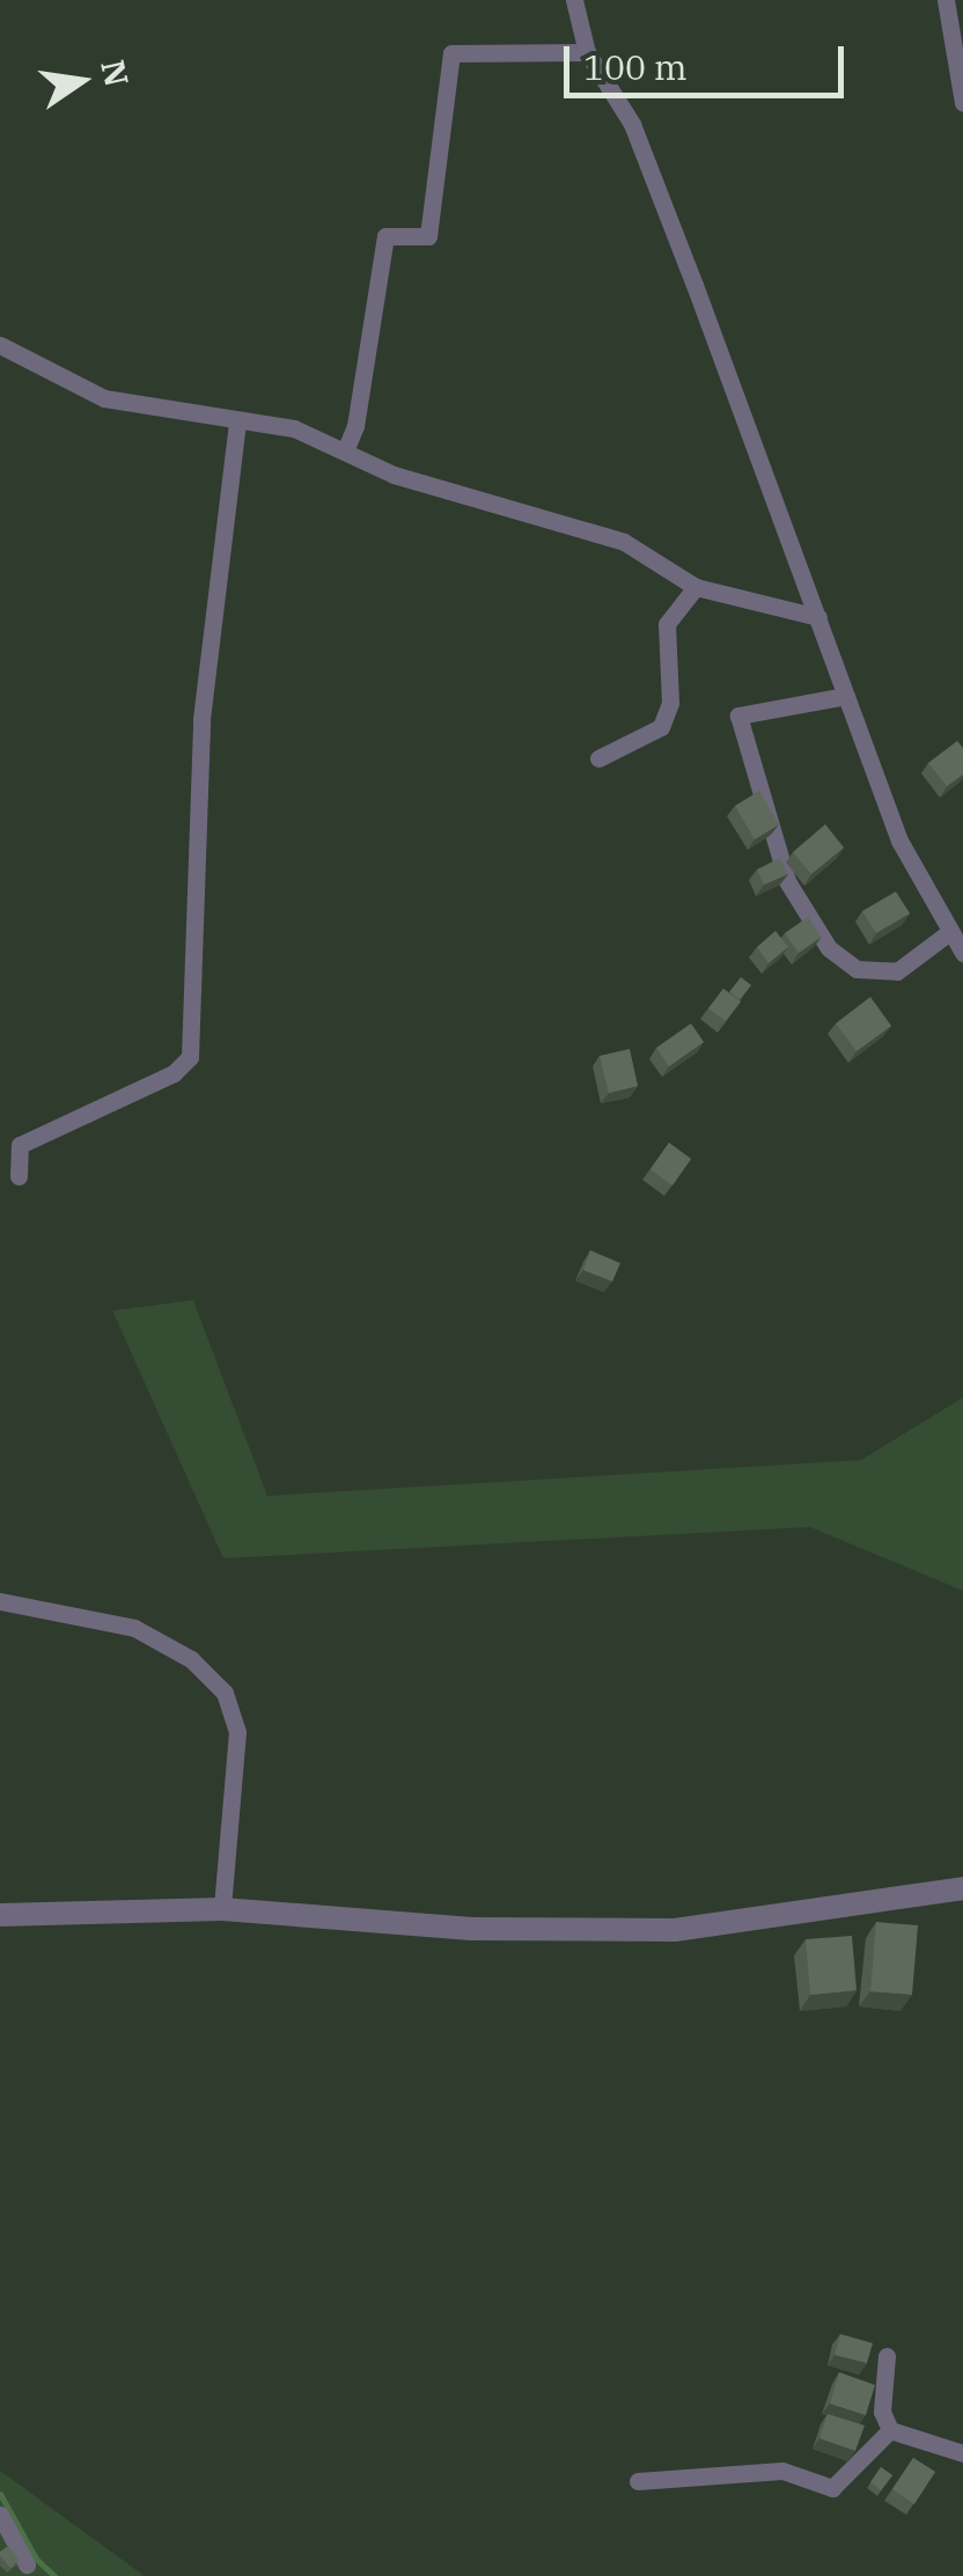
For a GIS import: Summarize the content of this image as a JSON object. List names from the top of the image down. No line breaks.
{"scale_bar":"100 m","north":"right"}
